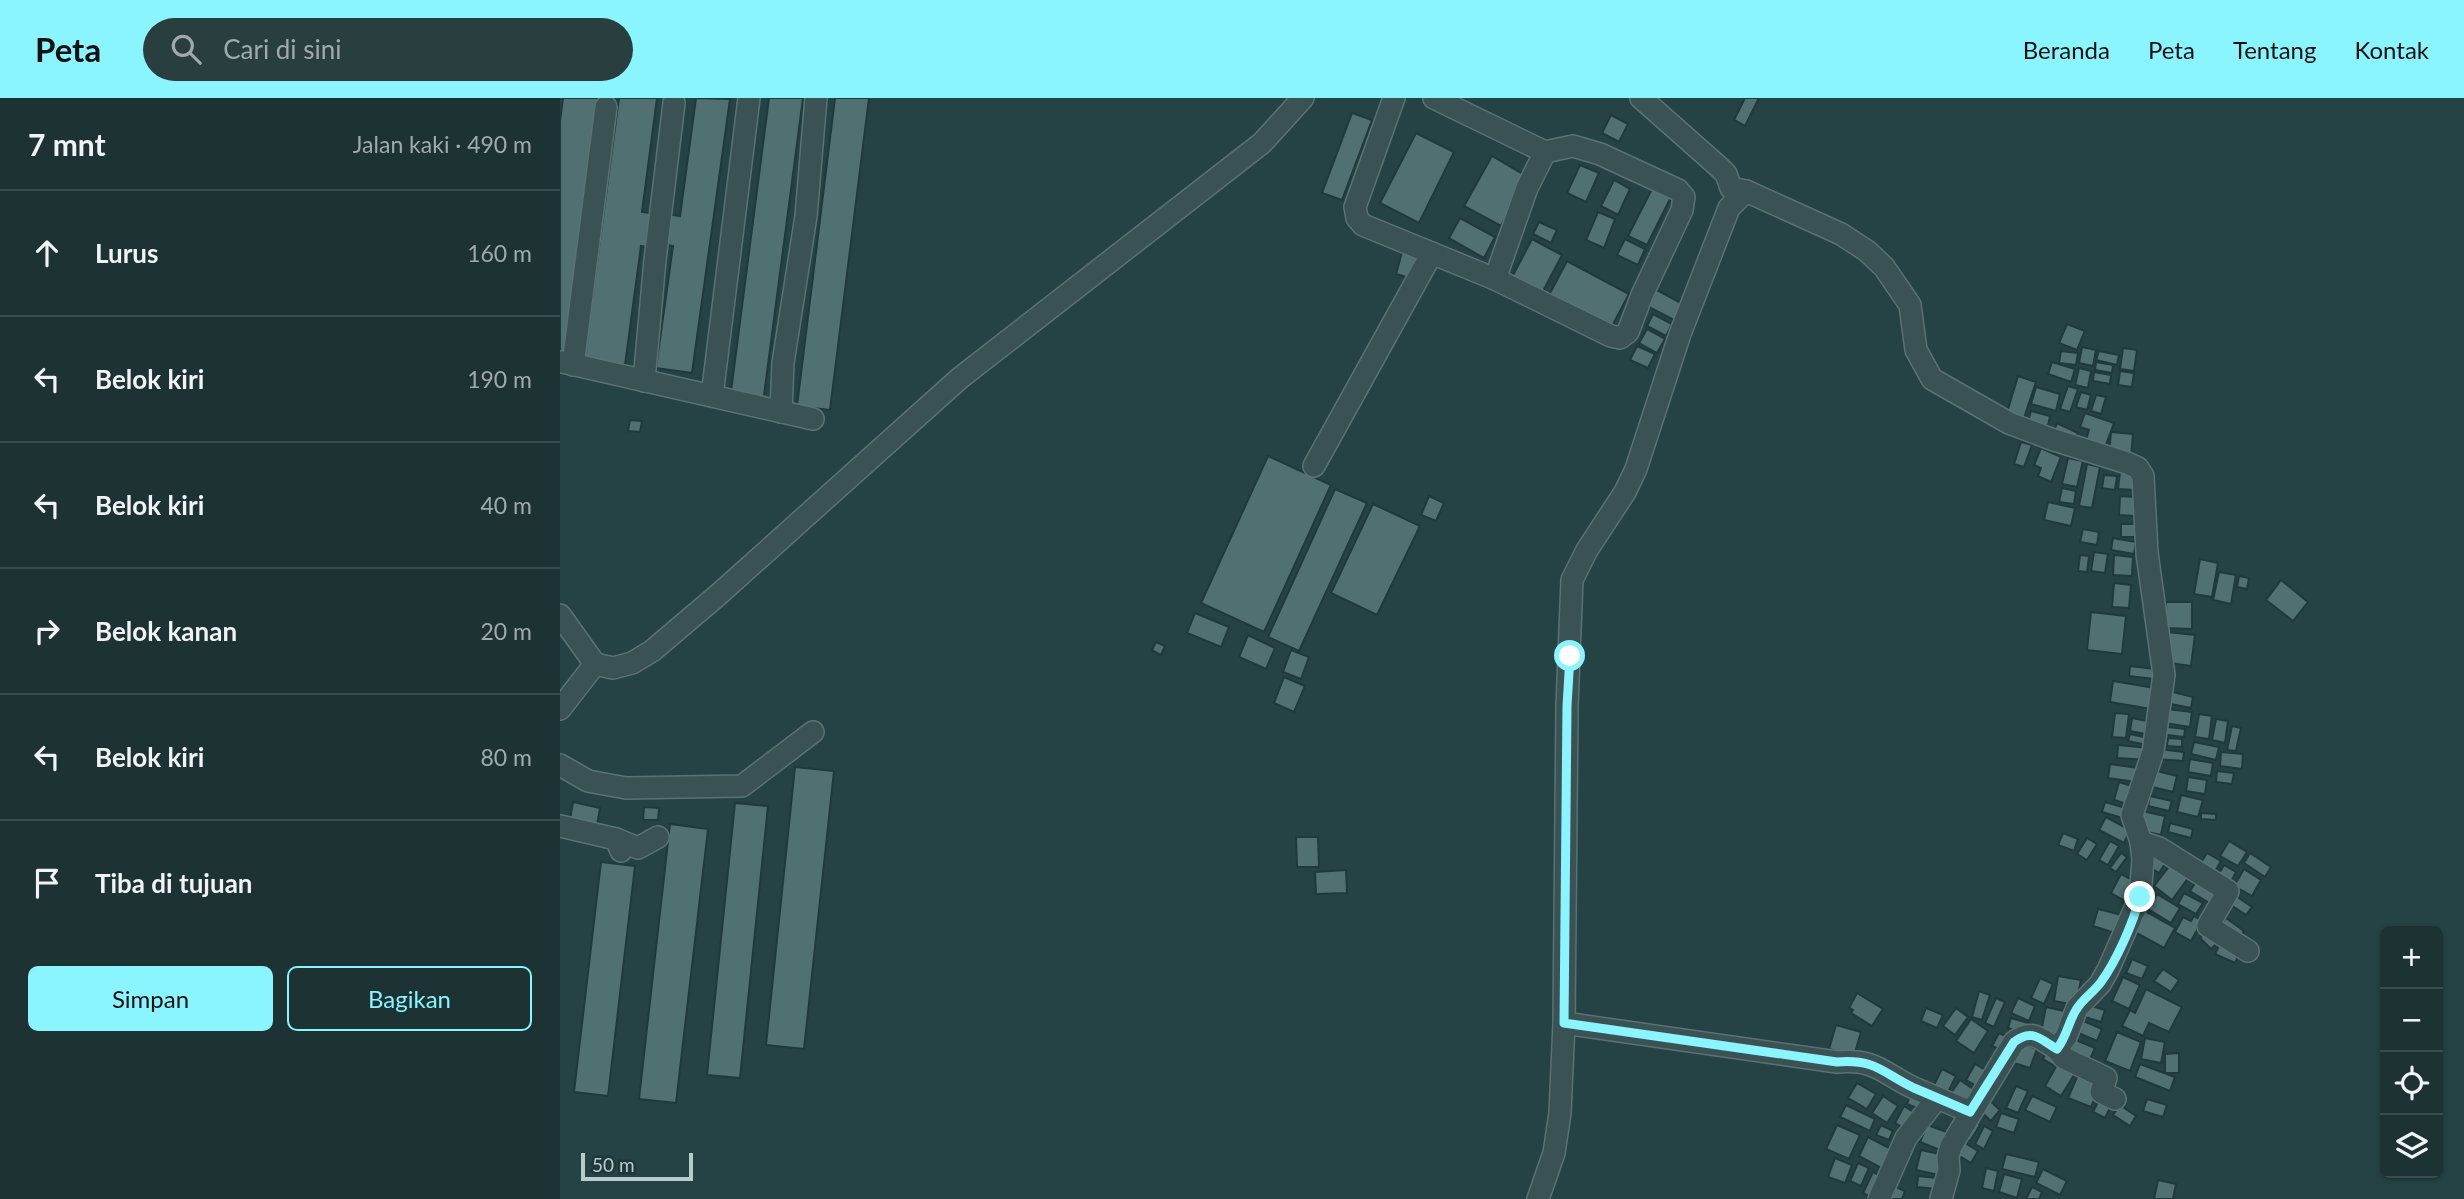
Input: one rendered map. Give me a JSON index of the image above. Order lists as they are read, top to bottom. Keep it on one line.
{"scale_bar":"50 m","page":{"header":"Peta","search":"Cari di sini","nav":["Beranda","Peta","Tentang","Kontak"],"heading":["7 mnt","Jalan kaki · 490 m"],"list":[["Lurus","160 m"],["Belok kiri","190 m"],["Belok kiri","40 m"],["Belok kanan","20 m"],["Belok kiri","80 m"],"Tiba di tujuan"],"map_buttons":["+","−"],"buttons":["Simpan","Bagikan"],"scale":"50 m"}}
